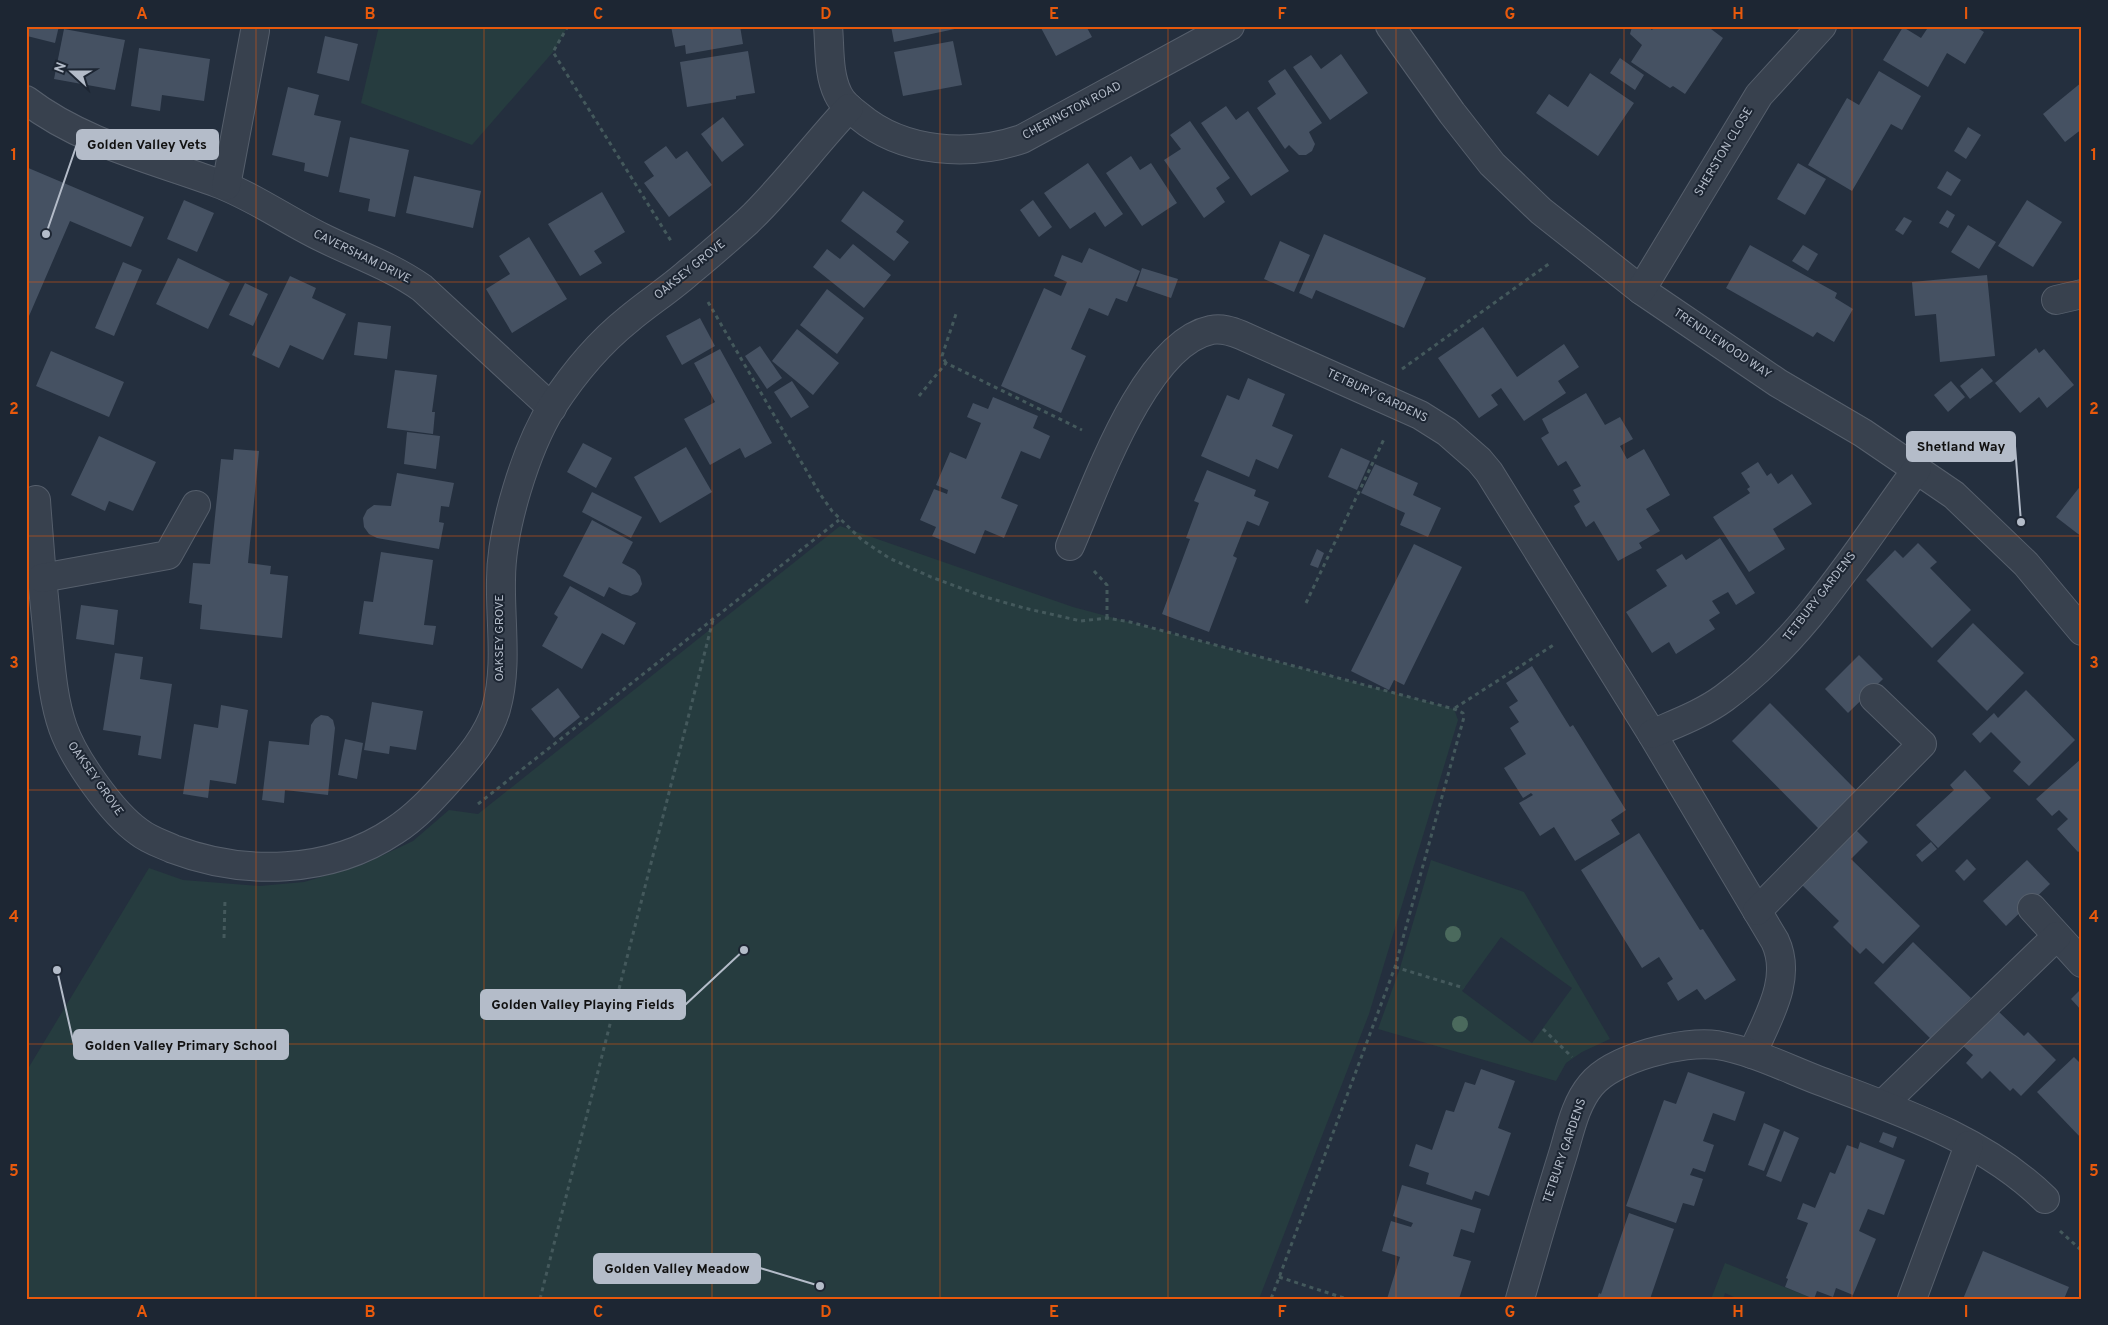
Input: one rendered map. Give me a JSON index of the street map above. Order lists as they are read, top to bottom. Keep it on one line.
{"streets":{"street":["CHERINGTON ROAD","SHERSTON CLOSE","CAVERSHAM DRIVE","OAKSEY GROVE","TRENDLEWOOD WAY","TETBURY GARDENS"]},"crossings":[["CHERINGTON ROAD","OAKSEY GROVE"],["SHERSTON CLOSE","TRENDLEWOOD WAY"],["CAVERSHAM DRIVE","OAKSEY GROVE"],["TRENDLEWOOD WAY","TETBURY GARDENS"]],"places":["Golden Valley Vets","Shetland Way","Golden Valley Playing Fields","Golden Valley Primary School","Golden Valley Meadow"],"north":"left","grid":{"columns":["A","B","C","D","E","F","G","H","I"],"rows":["1","2","3","4","5"]}}
